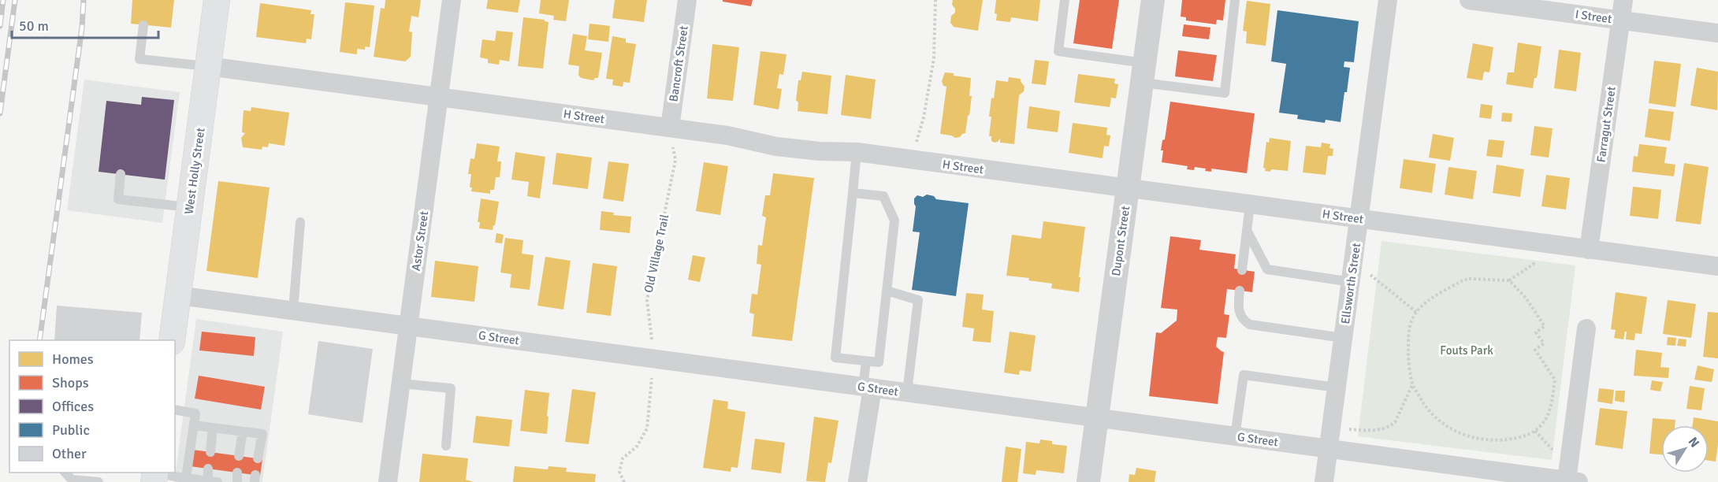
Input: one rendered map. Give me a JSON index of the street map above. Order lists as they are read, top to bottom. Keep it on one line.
{"streets":{"main road":["West Holly Street"],"street":["I Street","Bancroft Street","H Street","Farragut Street","Astor Street","Dupont Street","Ellsworth Street","G Street"],"path":["Old Village Trail"]},"crossings":[["I Street","Farragut Street"],["Bancroft Street","H Street"],["Bancroft Street","Old Village Trail"],["H Street","Farragut Street"],["H Street","West Holly Street"],["H Street","Astor Street"],["H Street","Dupont Street"],["H Street","Old Village Trail"],["H Street","Ellsworth Street"],["West Holly Street","G Street"],["Astor Street","G Street"],["Dupont Street","G Street"],["Old Village Trail","G Street"],["Ellsworth Street","G Street"]],"parks":["Fouts Park"],"legend":["Homes","Shops","Offices","Public","Other"],"scale_bar":"50 m","north":"top right"}
